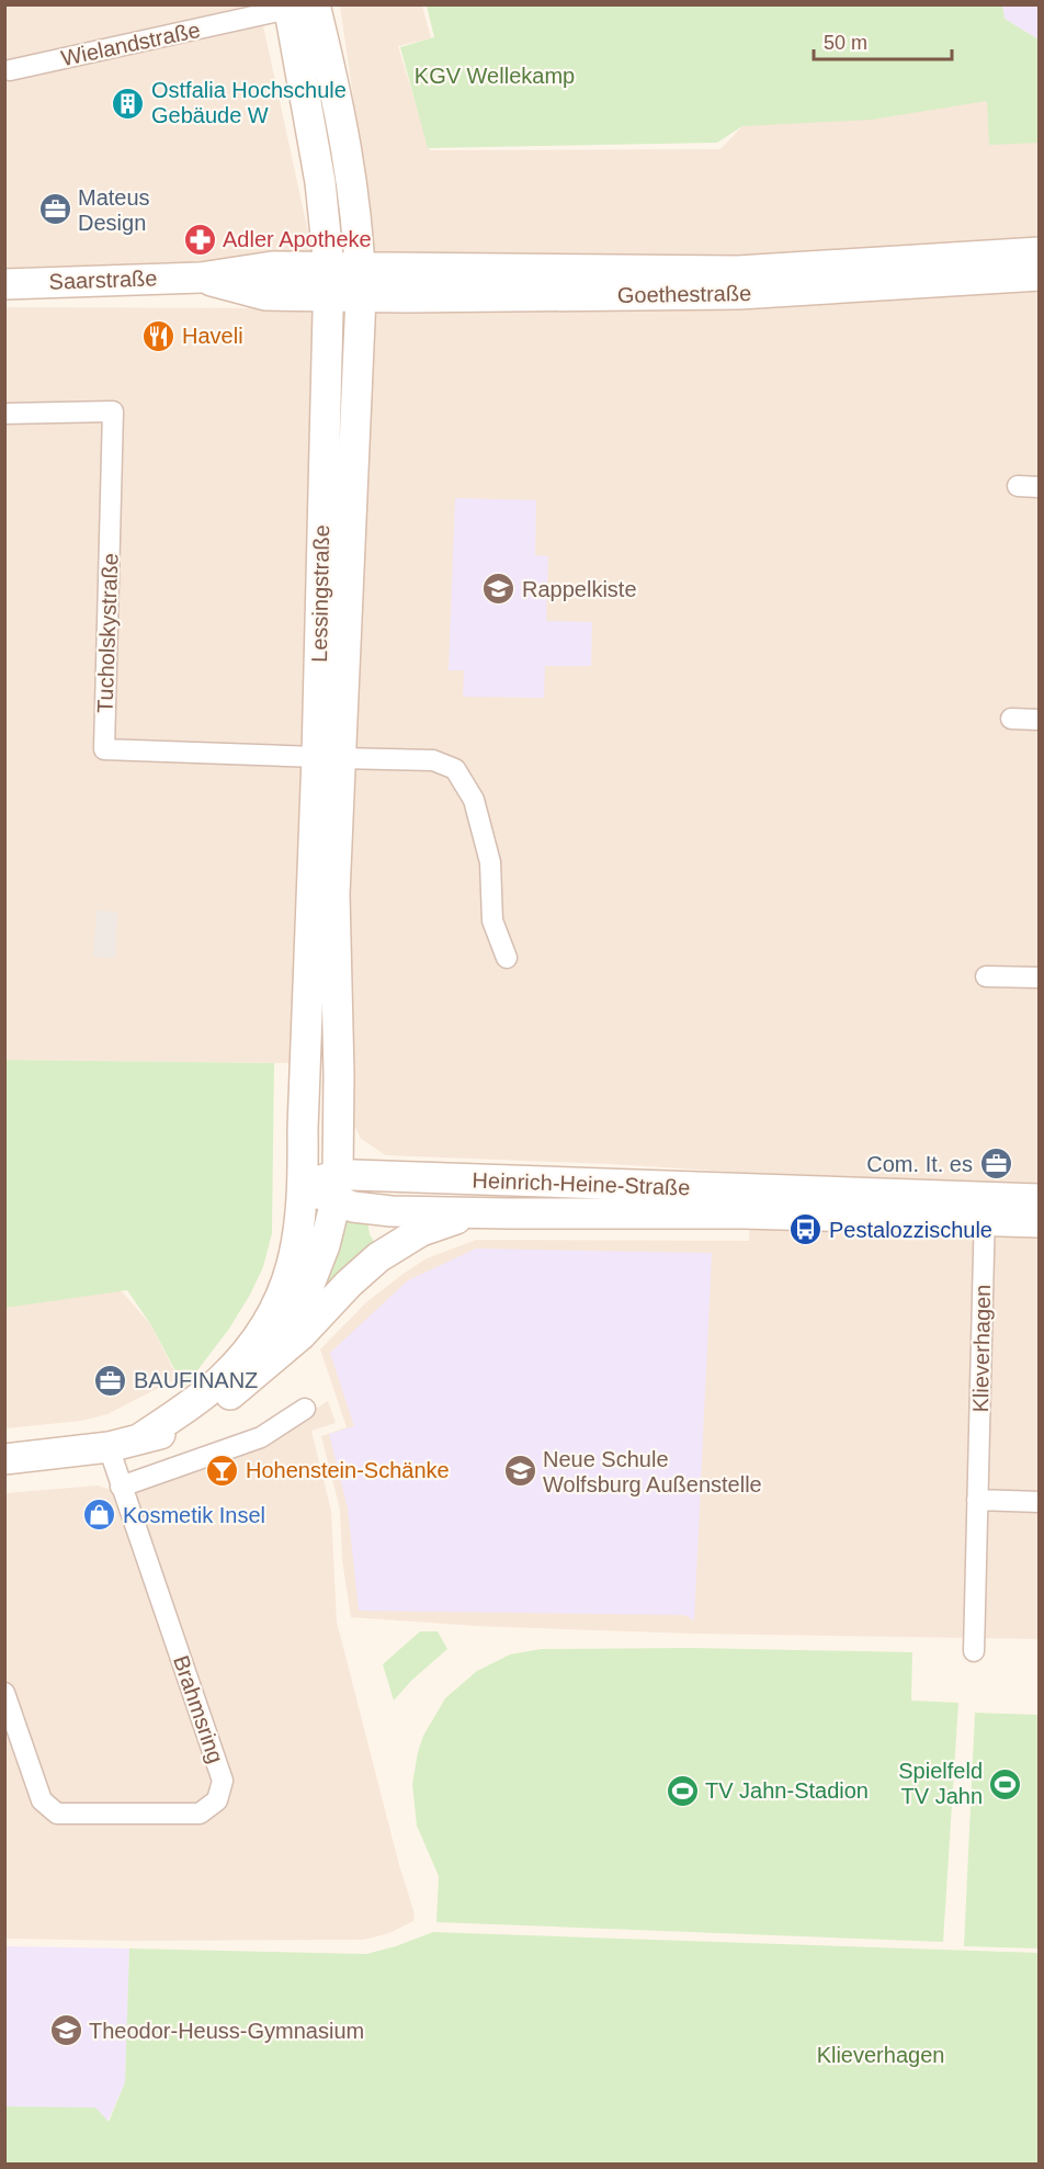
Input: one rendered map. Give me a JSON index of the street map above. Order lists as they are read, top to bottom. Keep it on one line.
{"streets":{"street":["Wielandstraße","Saarstraße","Goethestraße","Lessingstraße","Tucholskystraße","Heinrich-Heine-Straße","Klieverhagen","Brahmsring"]},"crossings":[["Wielandstraße","Lessingstraße"],["Saarstraße","Goethestraße"],["Saarstraße","Lessingstraße"],["Goethestraße","Lessingstraße"],["Lessingstraße","Tucholskystraße"],["Lessingstraße","Heinrich-Heine-Straße"],["Heinrich-Heine-Straße","Klieverhagen"]],"parks":["KGV Wellekamp","Klieverhagen"],"places":{"building":["Ostfalia Hochschule Gebäude W"],"office":["Mateus Design","Com. It. es","BAUFINANZ"],"pharmacy":["Adler Apotheke"],"restaurant":["Haveli"],"school or university":["Rappelkiste","Neue Schule Wolfsburg Außenstelle","Theodor-Heuss-Gymnasium"],"bus stop":["Pestalozzischule"],"bar":["Hohenstein-Schänke"],"shop":["Kosmetik Insel"],"sports":["Spielfeld TV Jahn","TV Jahn-Stadion"]},"scale_bar":"50 m"}
